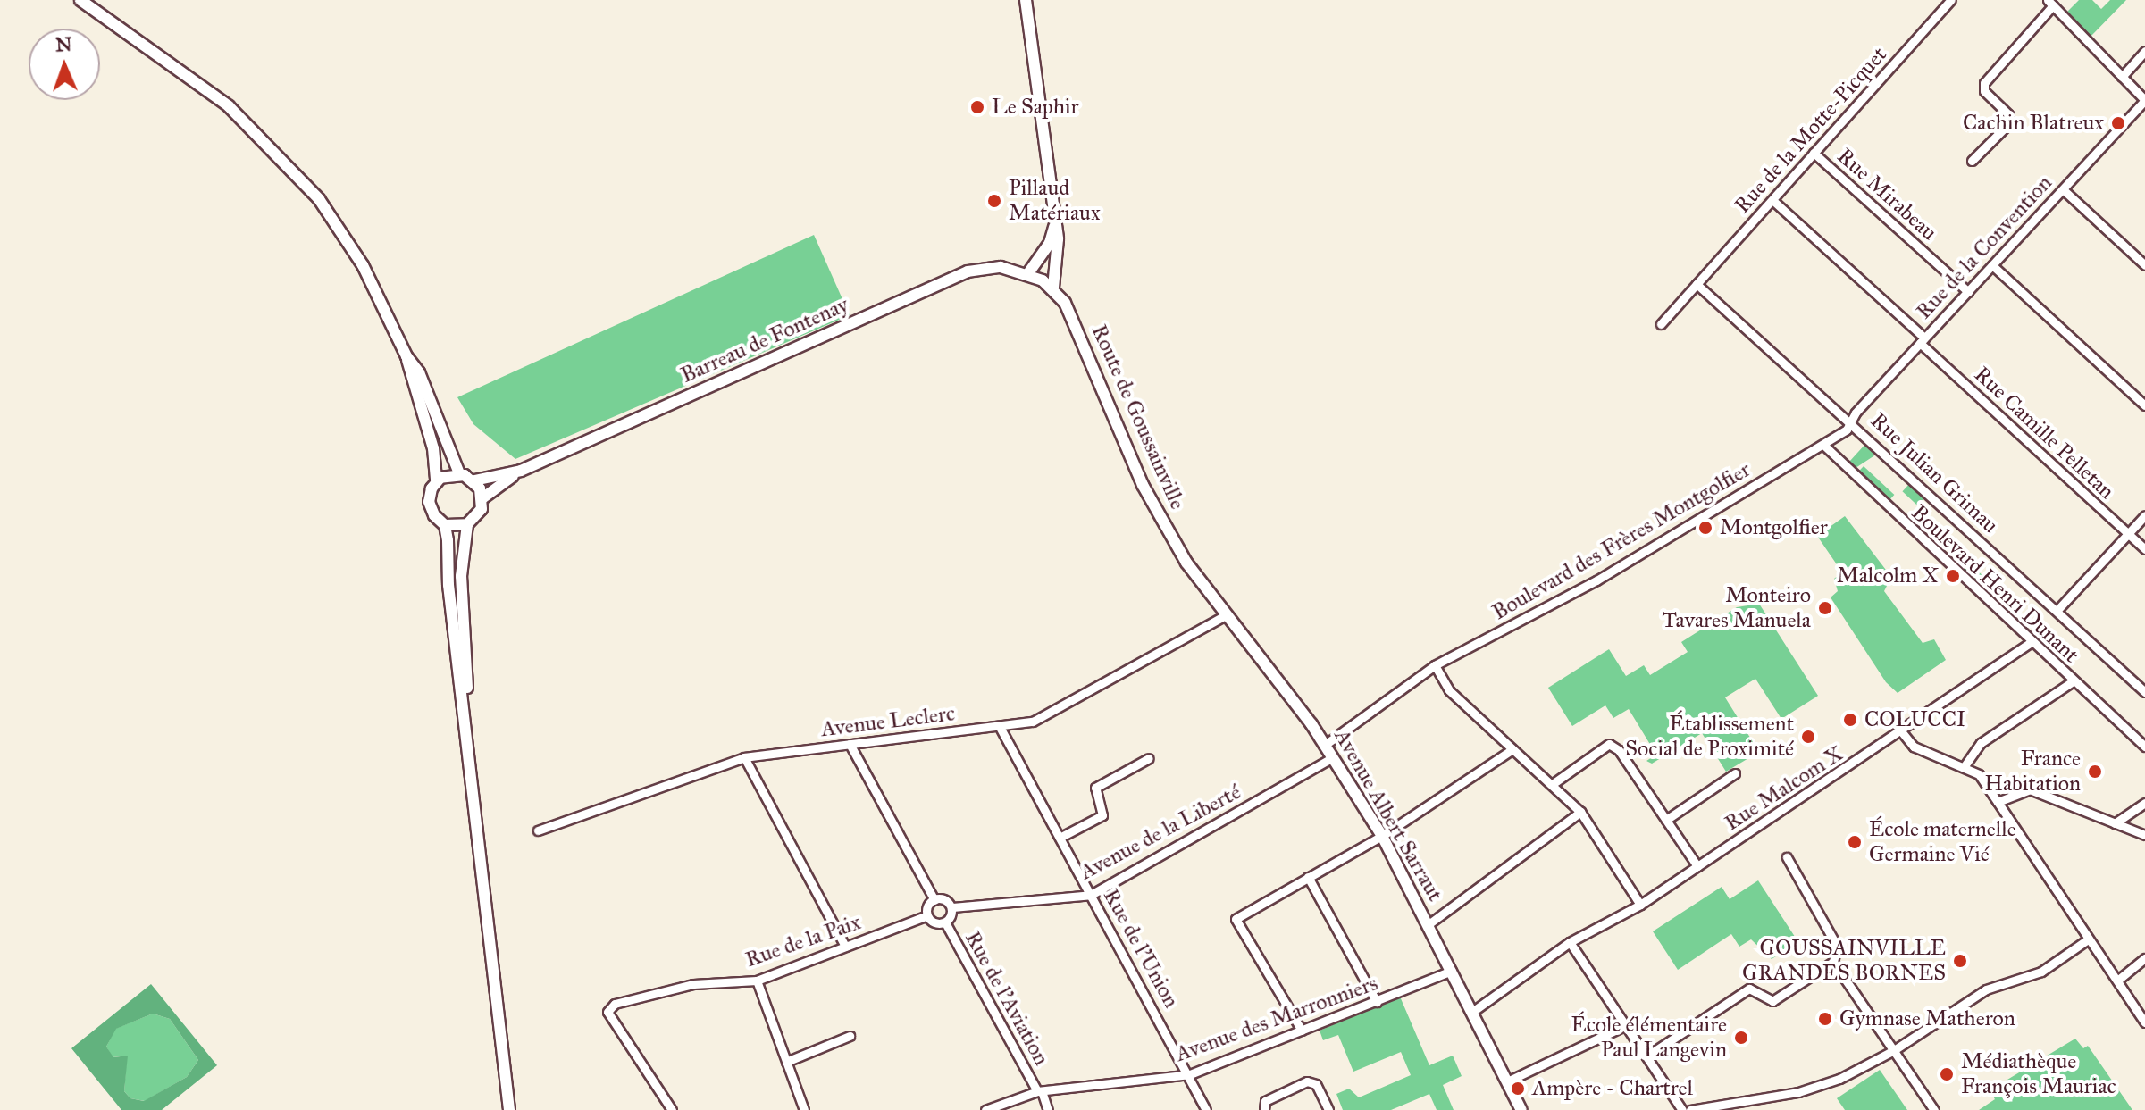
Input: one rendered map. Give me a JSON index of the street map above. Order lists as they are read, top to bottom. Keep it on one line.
{"streets":{"street":["Rue de la Motte-Picquet","Rue Mirabeau","Rue de la Convention","Barreau de Fontenay","Route de Goussainville","Rue Camille Pelletan","Rue Julian Grimau","Boulevard des Frères Montgolfier","Boulevard Henri Dunant","Avenue Leclerc","Rue Malcom X","Avenue Albert Sarraut","Avenue de la Liberté","Rue de la Paix","Rue de l'Union","Rue de l'Aviation","Avenue des Marronniers"]},"crossings":[["Rue de la Motte-Picquet","Rue Mirabeau"],["Rue de la Motte-Picquet","Rue Camille Pelletan"],["Rue de la Motte-Picquet","Rue Julian Grimau"],["Rue Mirabeau","Rue de la Convention"],["Rue de la Convention","Rue Camille Pelletan"],["Rue de la Convention","Rue Julian Grimau"],["Rue de la Convention","Boulevard des Frères Montgolfier"],["Rue de la Convention","Boulevard Henri Dunant"],["Barreau de Fontenay","Route de Goussainville"],["Route de Goussainville","Avenue Albert Sarraut"],["Boulevard des Frères Montgolfier","Boulevard Henri Dunant"],["Boulevard des Frères Montgolfier","Avenue Albert Sarraut"],["Boulevard Henri Dunant","Rue Malcom X"],["Avenue Leclerc","Avenue Albert Sarraut"],["Avenue Leclerc","Rue de l'Union"],["Rue Malcom X","Avenue Albert Sarraut"],["Avenue Albert Sarraut","Avenue de la Liberté"],["Avenue Albert Sarraut","Avenue des Marronniers"],["Avenue de la Liberté","Rue de la Paix"],["Avenue de la Liberté","Rue de l'Union"],["Avenue de la Liberté","Rue de l'Aviation"],["Rue de la Paix","Rue de l'Aviation"],["Rue de l'Union","Avenue des Marronniers"],["Rue de l'Aviation","Avenue des Marronniers"]],"places":["Le Saphir","Cachin Blatreux","Pillaud Matériaux","Montgolfier","Malcolm X","Monteiro Tavares Manuela","COLUCCI","Établissement Social de Proximité","France Habitation","École maternelle Germaine Vié","GOUSSAINVILLE GRANDES BORNES","Gymnase Matheron","École élémentaire Paul Langevin","Médiathèque François Mauriac","Ampère - Chartrel"],"north":"top"}
